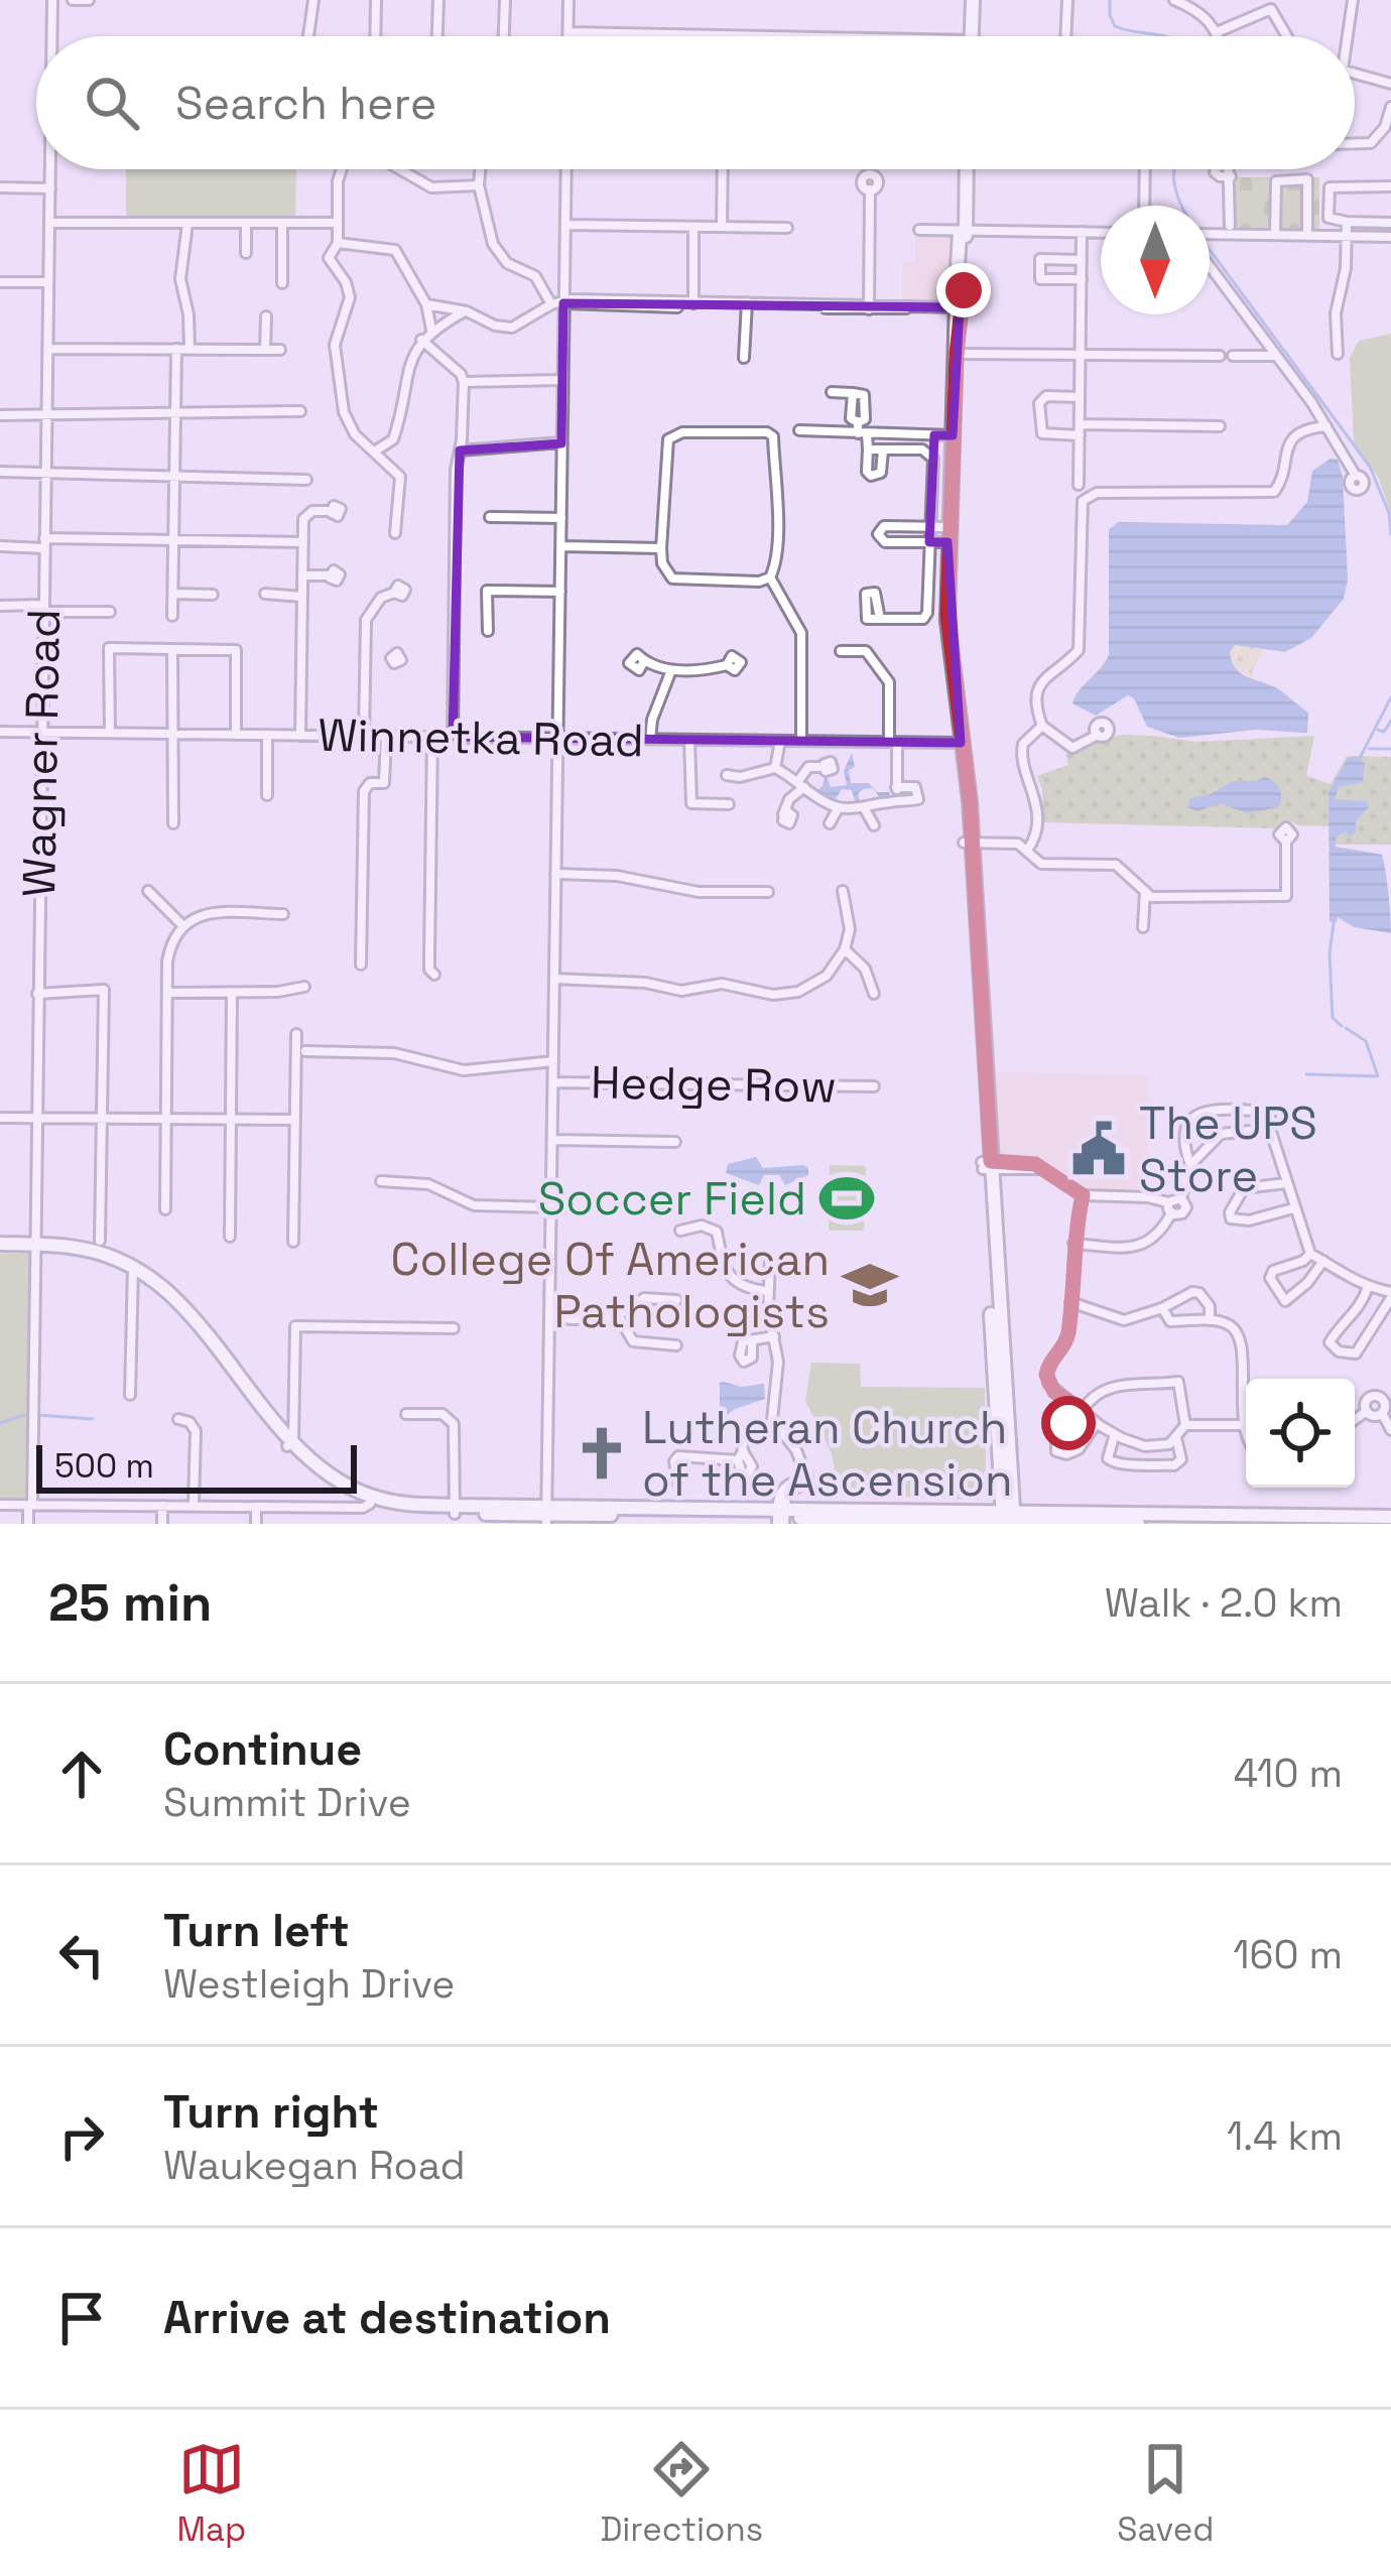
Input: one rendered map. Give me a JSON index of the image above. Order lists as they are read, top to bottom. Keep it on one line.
{"streets":{"street":["Winnetka Road","Wagner Road","Hedge Row"]},"crossings":[["Winnetka Road","Wagner Road"]],"places":{"public building":["The UPS Store"],"sports":["Soccer Field"],"school or university":["College Of American Pathologists"],"church":["Lutheran Church of the Ascension"]},"scale_bar":"500 m","north":"bottom","page":{"search":"Search here","scale":"500 m","heading":["25 min","Walk · 2.0 km"],"list":[["Continue","Summit Drive","410 m"],["Turn left","Westleigh Drive","160 m"],["Turn right","Waukegan Road","1.4 km"],"Arrive at destination"],"nav":["Map","Directions","Saved"]}}
